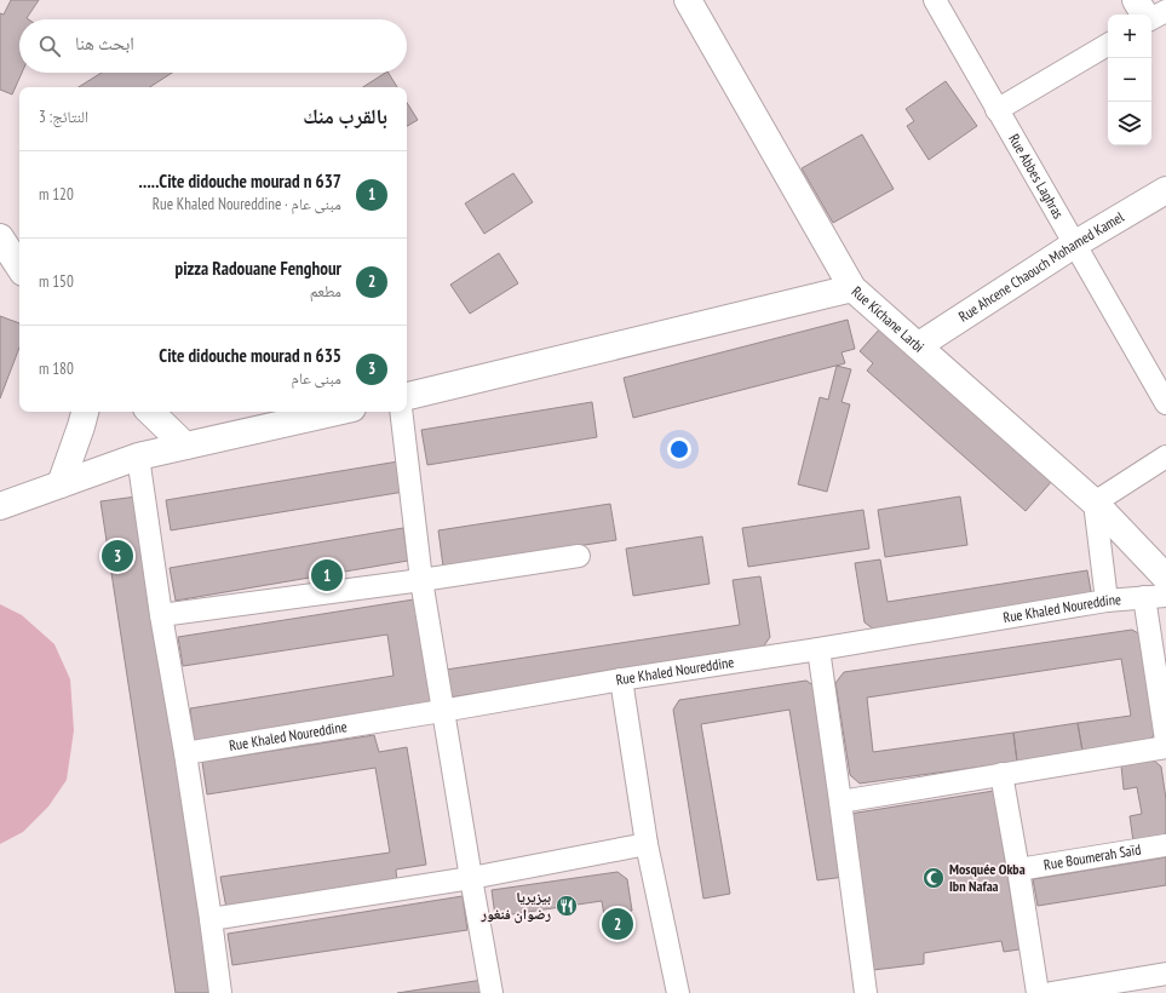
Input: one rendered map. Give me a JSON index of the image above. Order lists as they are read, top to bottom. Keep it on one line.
{"streets":{"street":["Rue Abbes Laghras","Rue Ahcene Chaouch Mohamed Kamel","Rue Kichane Larbi","Rue Khaled Noureddine","Rue Boumerah Saïd"]},"crossings":[["Rue Abbes Laghras","Rue Ahcene Chaouch Mohamed Kamel"],["Rue Ahcene Chaouch Mohamed Kamel","Rue Kichane Larbi"]],"places":{"mosque":["Mosquée Okba Ibn Nafaa"],"restaurant":["بيزيريا رضوان فنغور"]},"page":{"map_buttons":["+","−"],"search":"ابحث هنا","heading":["بالقرب منك","النتائج: 3"],"list":[{"mark":"1","name":"Cite didouche mourad n 637.....","note":"مبنى عام · Rue Khaled Noureddine","value":"120 m"},{"mark":"2","name":"pizza Radouane Fenghour","note":"مطعم","value":"150 m"},{"mark":"3","name":"Cite didouche mourad n 635","note":"مبنى عام","value":"180 m"}],"pins":["3","1","2"]}}
